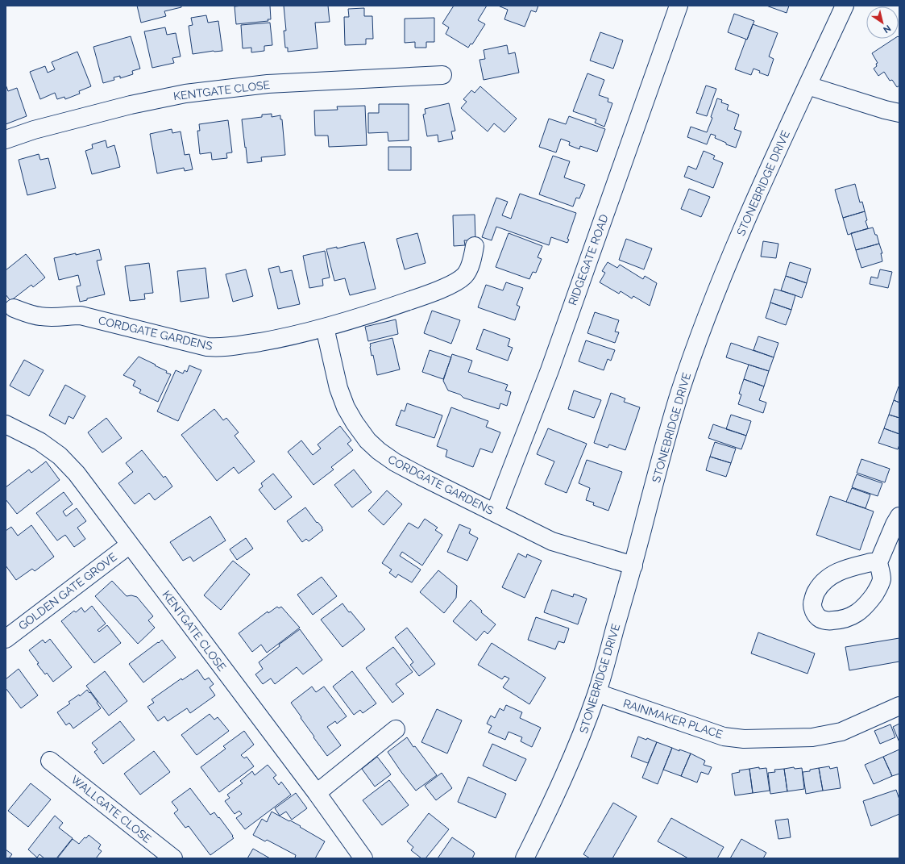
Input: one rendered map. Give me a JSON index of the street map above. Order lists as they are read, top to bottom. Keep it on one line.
{"streets":{"street":["KENTGATE CLOSE","STONEBRIDGE DRIVE","RIDGEGATE ROAD","CORDGATE GARDENS","GOLDEN GATE GROVE","RAINMAKER PLACE","WALLGATE CLOSE"]},"crossings":[["KENTGATE CLOSE","GOLDEN GATE GROVE"],["STONEBRIDGE DRIVE","CORDGATE GARDENS"],["STONEBRIDGE DRIVE","RAINMAKER PLACE"],["RIDGEGATE ROAD","CORDGATE GARDENS"]],"north":"bottom right"}
